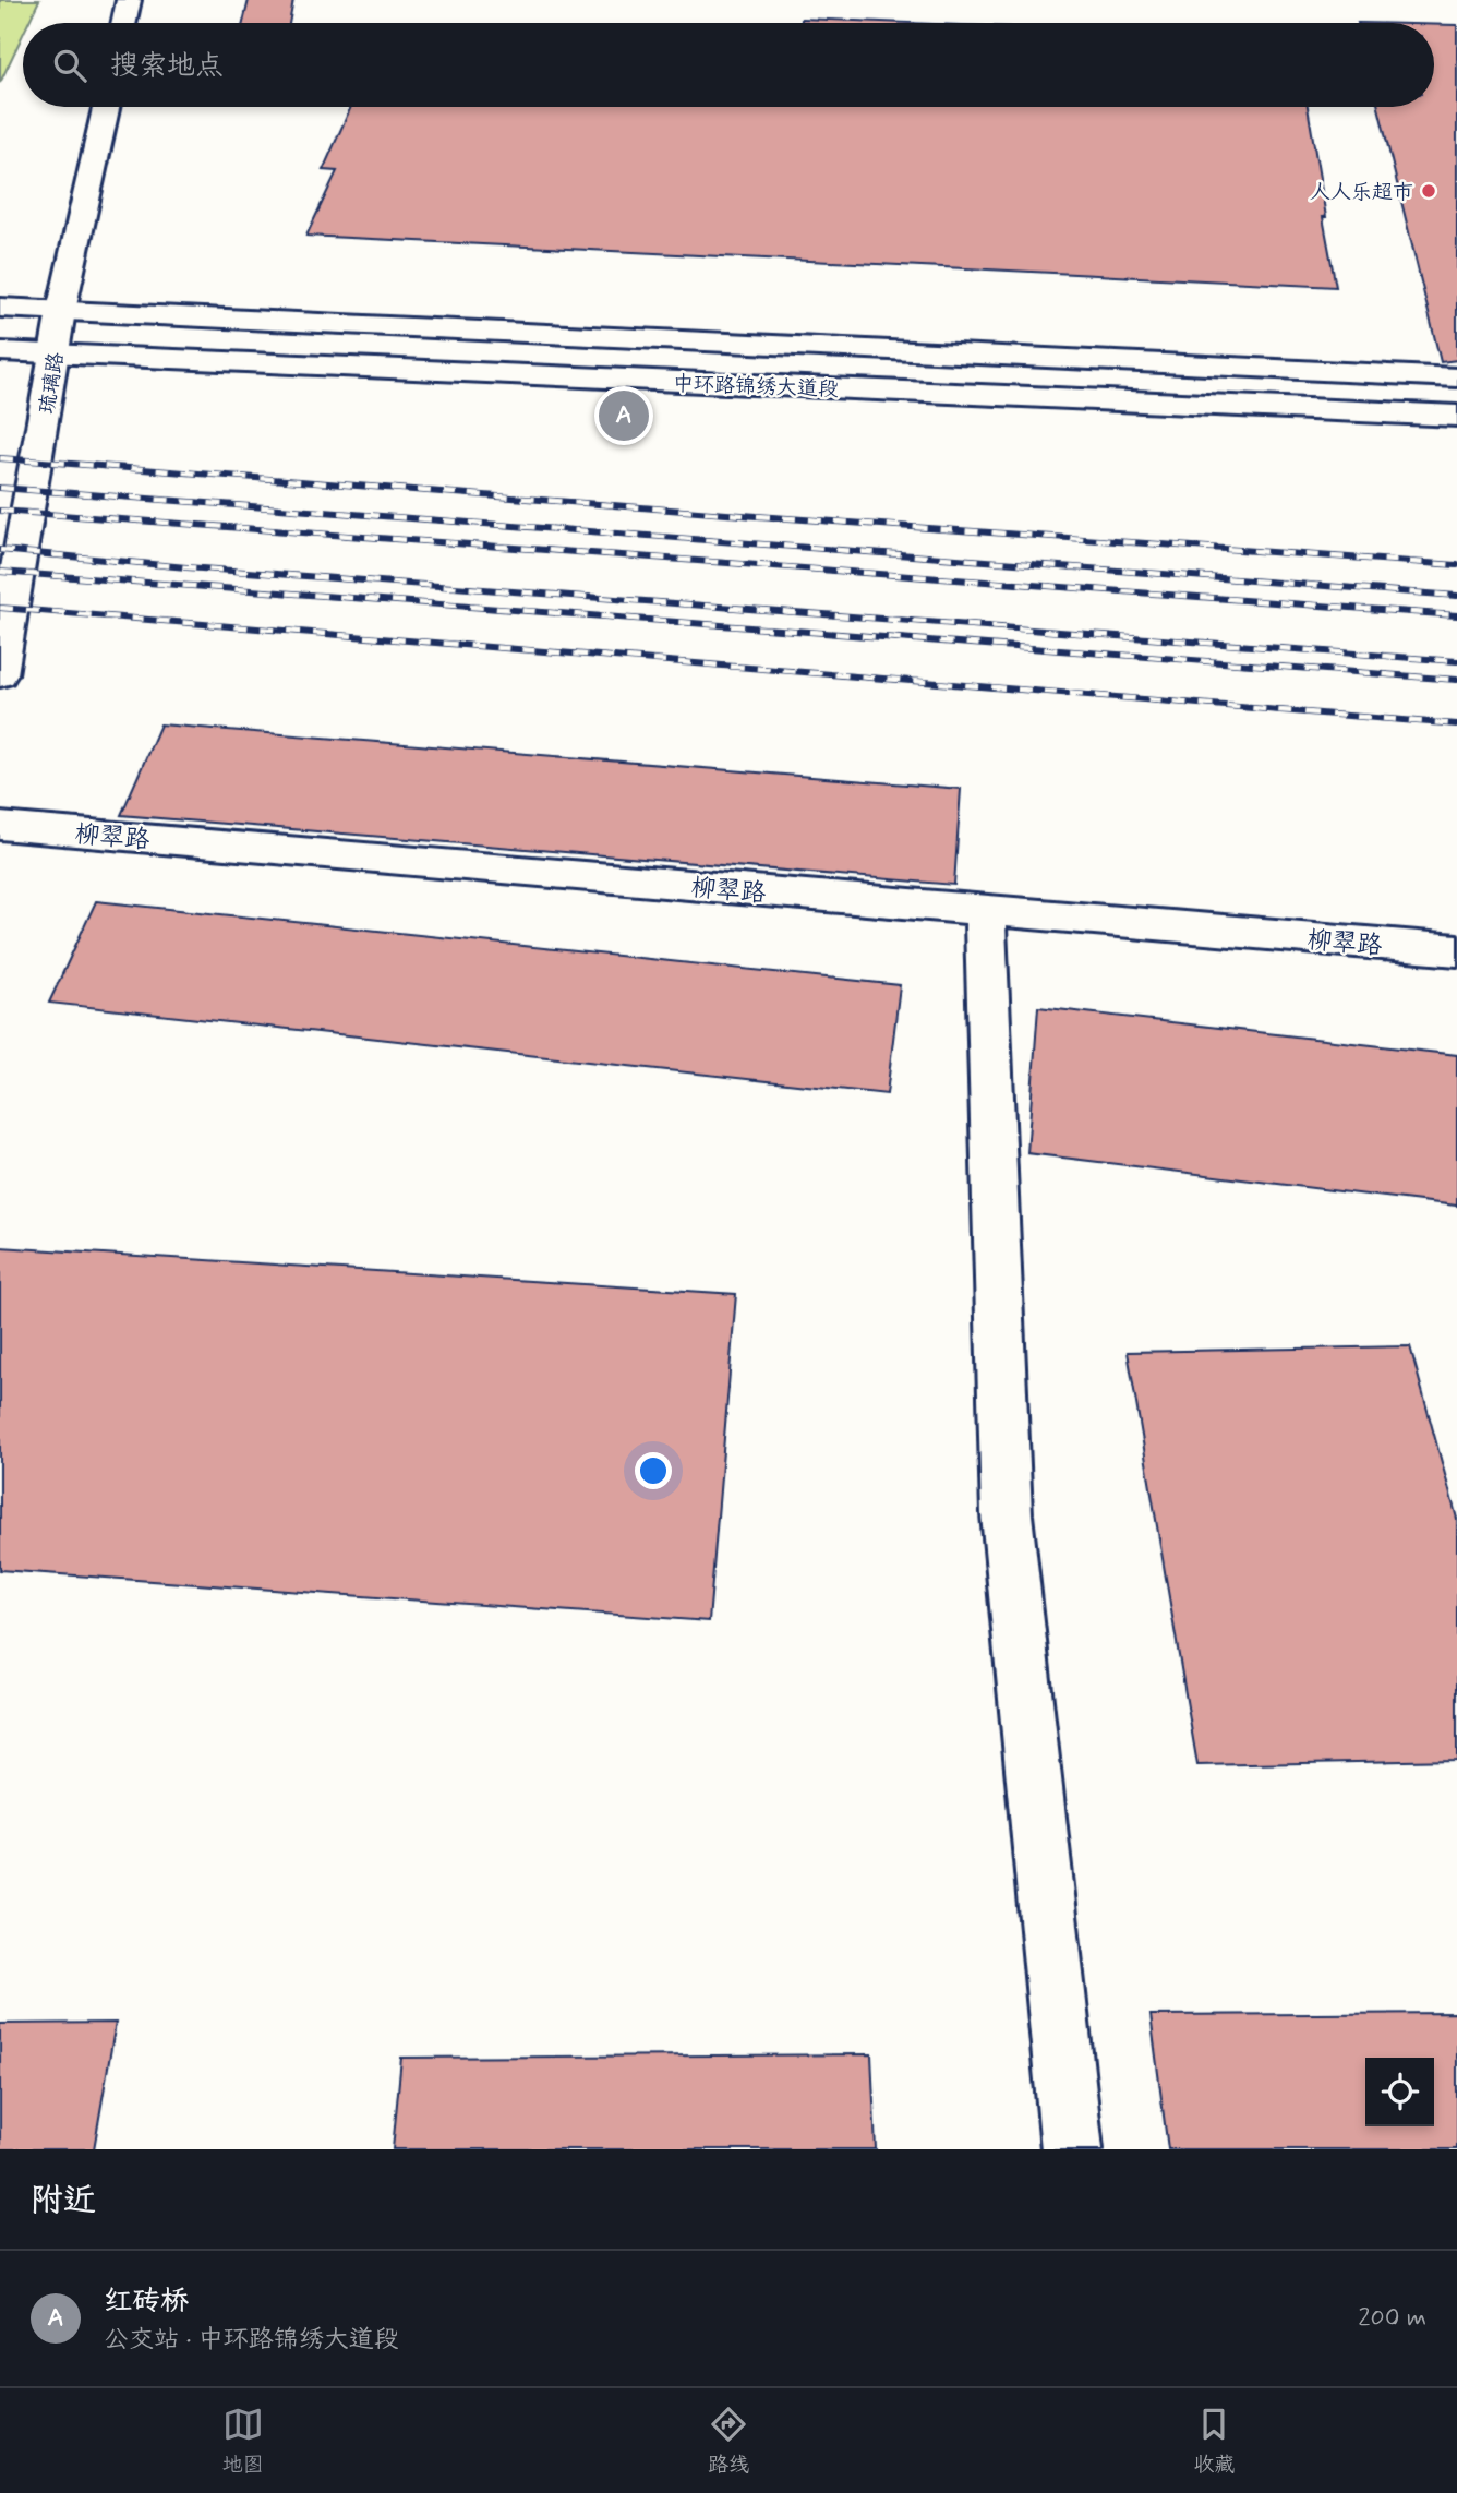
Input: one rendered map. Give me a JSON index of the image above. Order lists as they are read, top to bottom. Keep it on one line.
{"streets":{"street":["琉璃路","中环路锦绣大道段","柳翠路"]},"crossings":[["琉璃路","中环路锦绣大道段"]],"places":["人人乐超市"],"page":{"search":"搜索地点","pins":"A","heading":"附近","list":[{"mark":"A","name":"红砖桥","note":"公交站 · 中环路锦绣大道段","value":"200 m"}],"nav":["地图","路线","收藏"]}}
